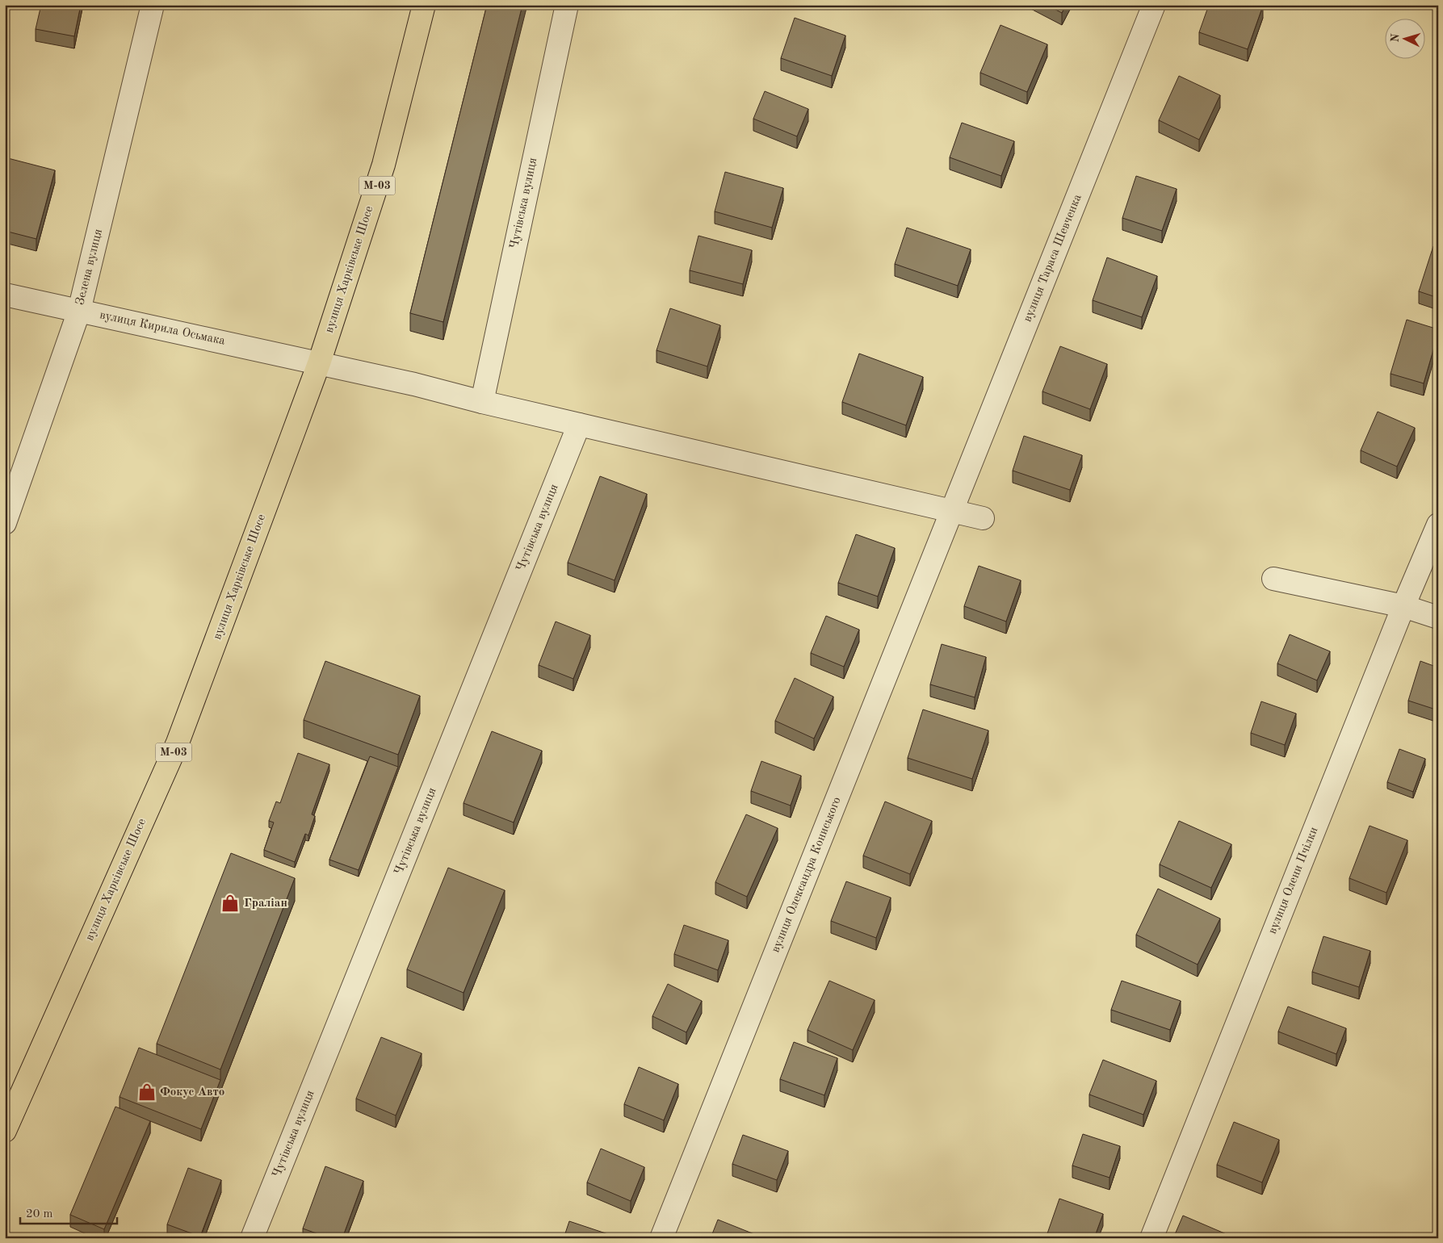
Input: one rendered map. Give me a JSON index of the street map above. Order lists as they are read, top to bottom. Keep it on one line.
{"streets":{"highway":["М-03","вулиця Харківське Шосе"],"street":["Чутівська вулиця","вулиця Тараса Шевченка","Зелена вулиця","вулиця Кирила Осьмака","вулиця Олександра Кониського","вулиця Олени Пчілки"]},"crossings":[["Чутівська вулиця","вулиця Кирила Осьмака"],["вулиця Тараса Шевченка","вулиця Кирила Осьмака"],["вулиця Тараса Шевченка","вулиця Олександра Кониського"],["Зелена вулиця","вулиця Кирила Осьмака"],["вулиця Харківське Шосе","вулиця Кирила Осьмака"],["вулиця Кирила Осьмака","вулиця Олександра Кониського"]],"places":{"shop":["Граліан","Фокус Авто"]},"scale_bar":"20 m","north":"left"}
